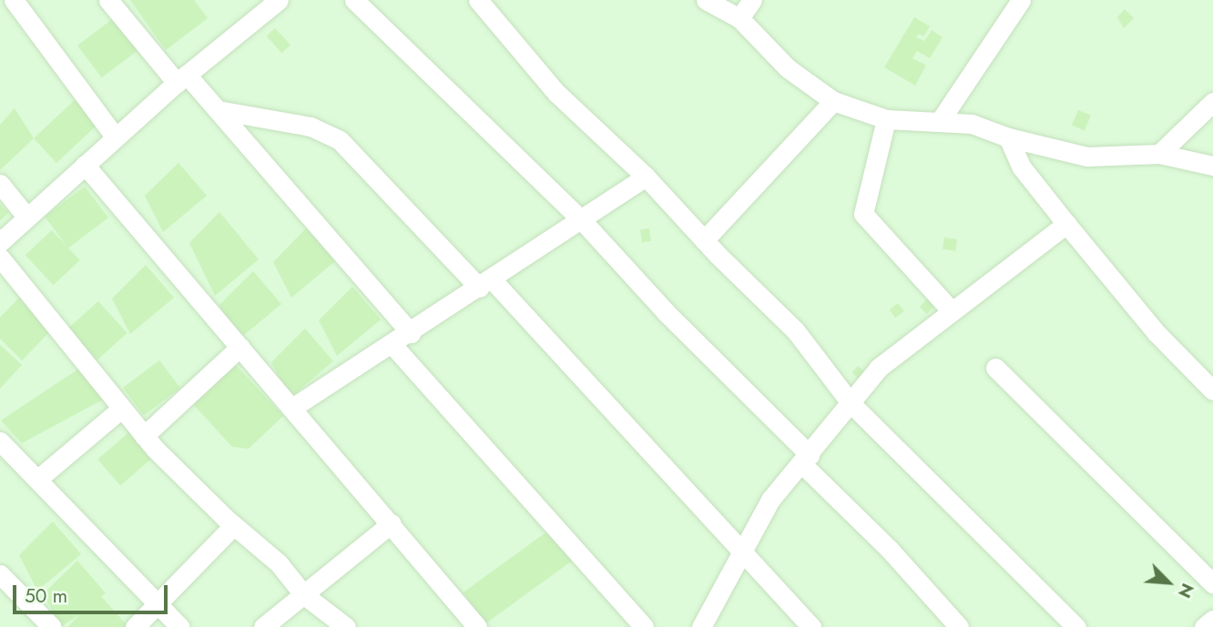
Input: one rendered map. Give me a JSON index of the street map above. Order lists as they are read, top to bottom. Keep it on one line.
{"scale_bar":"50 m","north":"bottom right"}
